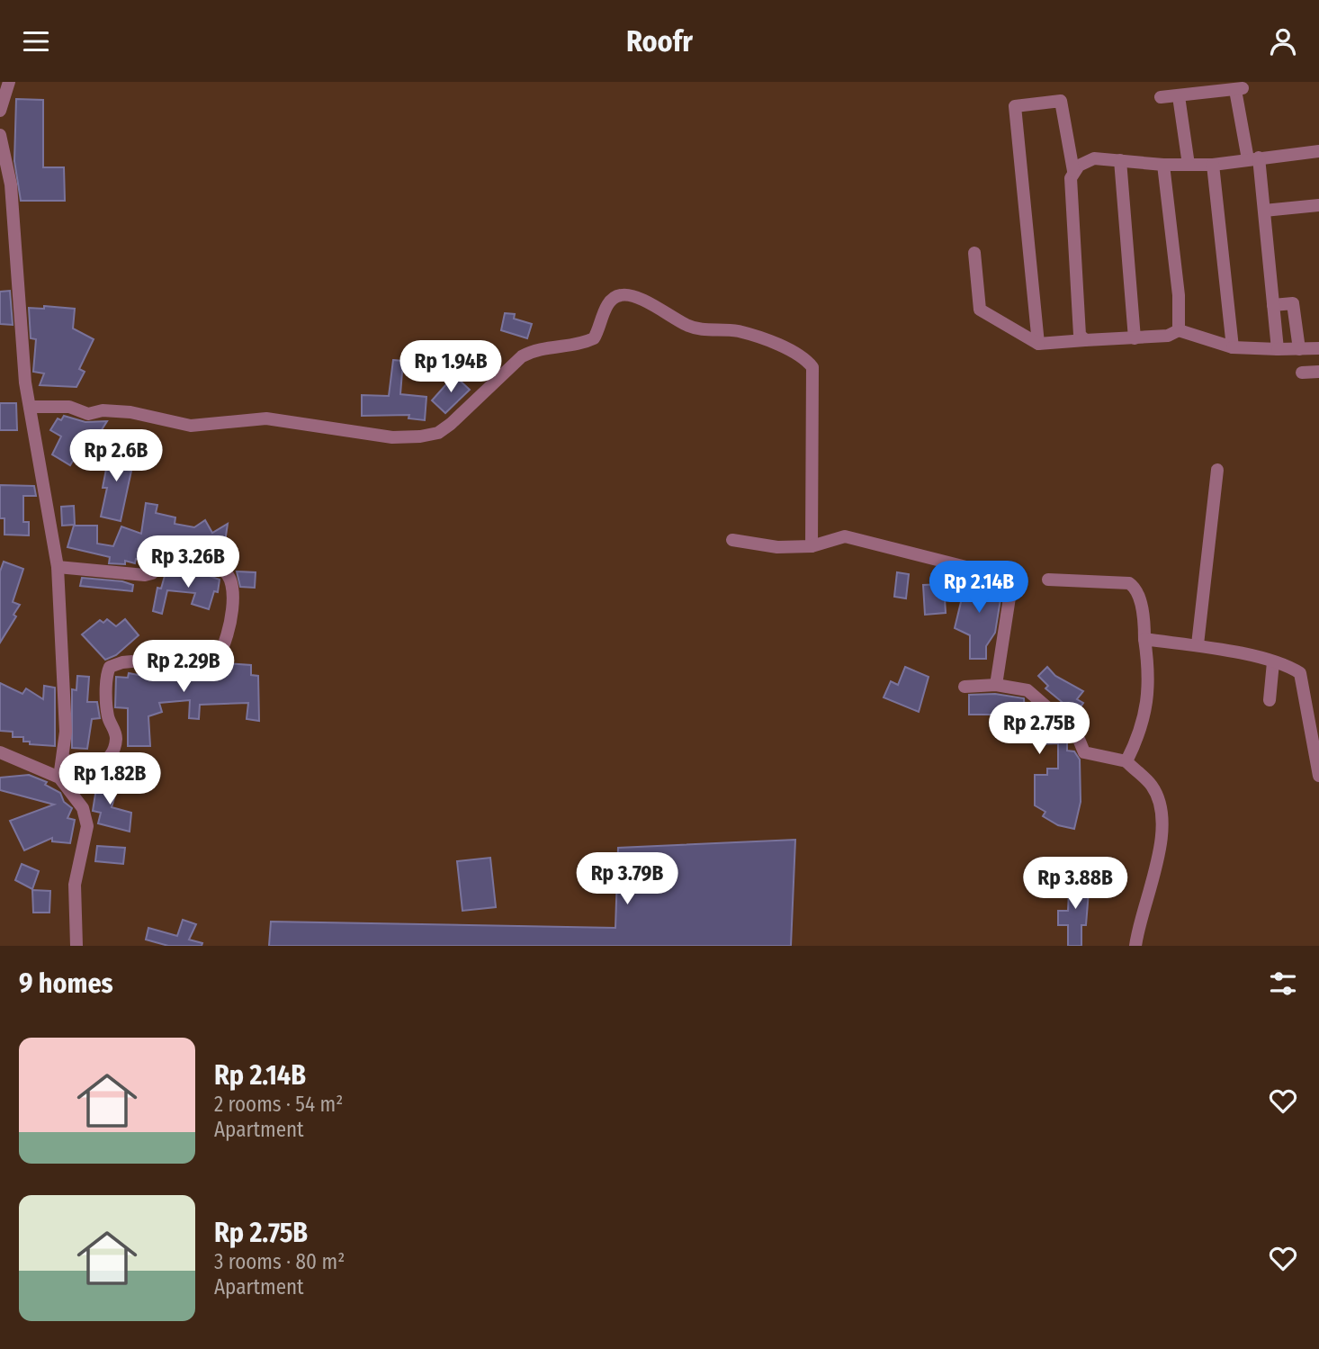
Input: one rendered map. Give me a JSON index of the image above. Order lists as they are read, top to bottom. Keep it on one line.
{"page":{"header":"Roofr","price":["Rp 1.94B","Rp 2.6B","Rp 3.26B","Rp 2.14B","Rp 2.29B","Rp 2.75B","Rp 1.82B","Rp 3.79B","Rp 3.88B"],"heading":"9 homes","list":[{"name":"Rp 2.14B","note":"2 rooms · 54 m² · Apartment"},{"name":"Rp 2.75B","note":"3 rooms · 80 m² · Apartment"}]}}
